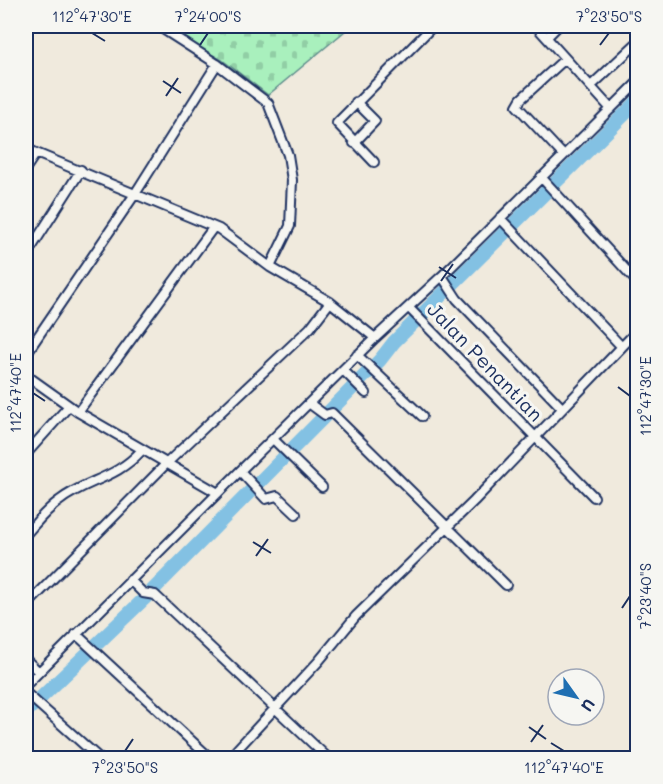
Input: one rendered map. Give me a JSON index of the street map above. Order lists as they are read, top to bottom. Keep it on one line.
{"streets":{"street":["Jalan Penantian"]},"north":"bottom right","coordinates":["112°47'30\"E","7°24'00\"S","7°23'50\"S","112°47'40\"E","7°23'40\"S"]}
